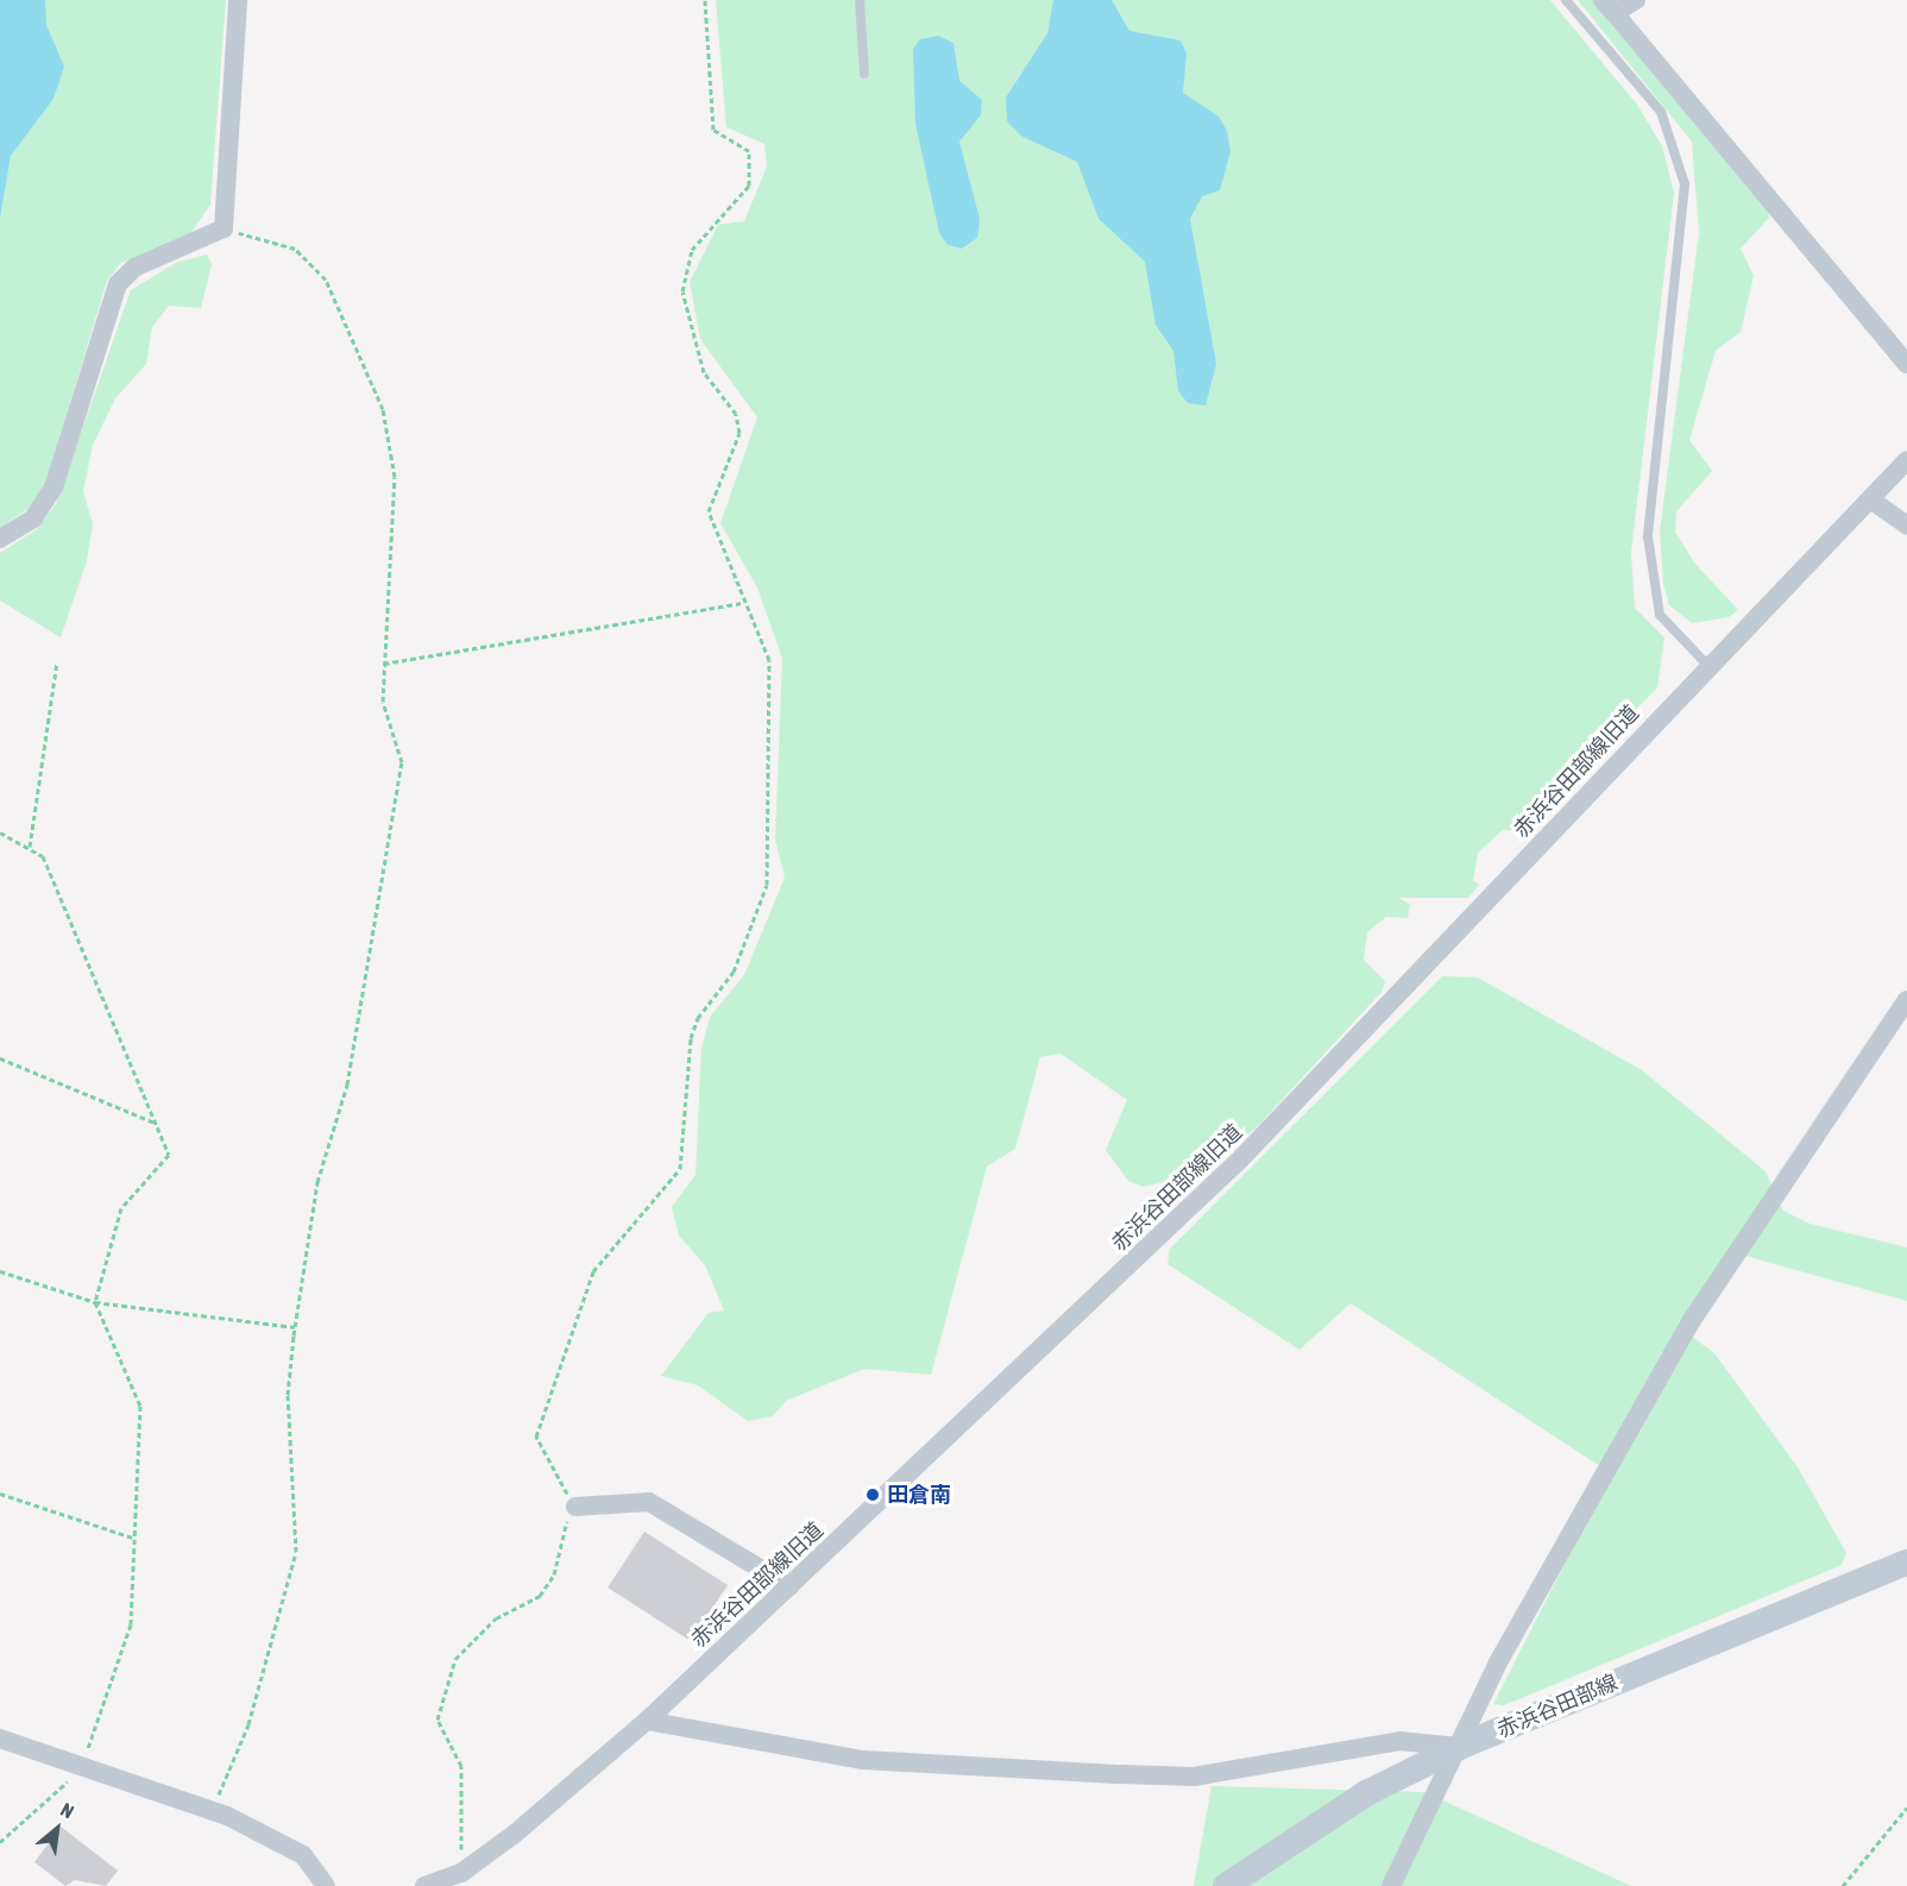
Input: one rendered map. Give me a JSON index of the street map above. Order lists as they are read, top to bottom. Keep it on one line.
{"streets":{"main road":["赤浜谷田部線"],"street":["赤浜谷田部線旧道"]},"places":["田倉南"],"north":"top right"}
